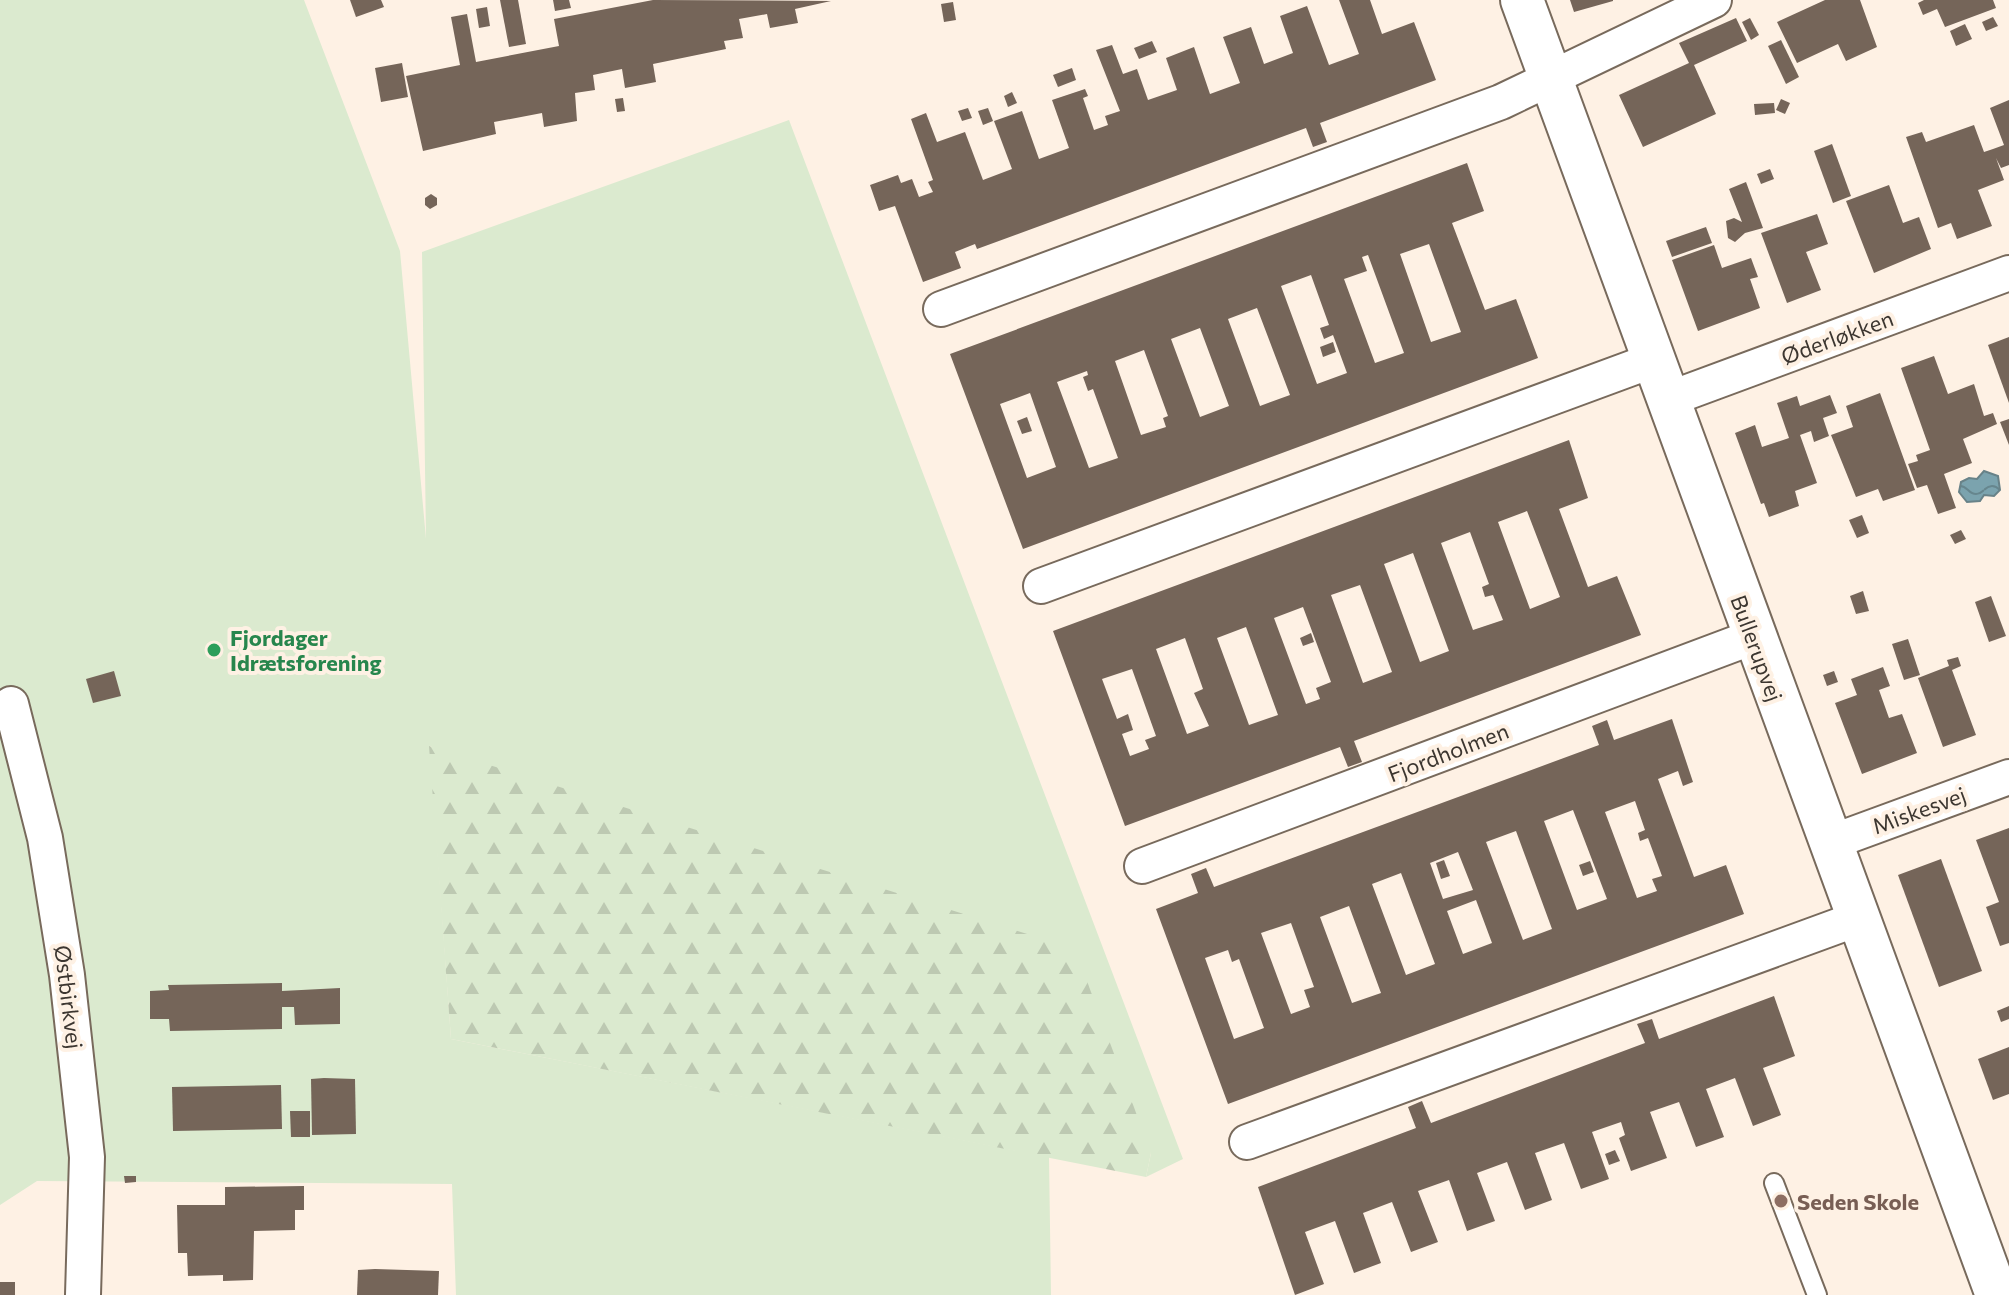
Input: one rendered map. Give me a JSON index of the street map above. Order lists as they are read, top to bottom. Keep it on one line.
{"streets":{"street":["Øderløkken","Bullerupvej","Fjordholmen","Miskesvej","Østbirkvej"]},"crossings":[["Øderløkken","Bullerupvej"],["Bullerupvej","Fjordholmen"],["Bullerupvej","Miskesvej"]],"places":["Fjordager Idrætsforening","Seden Skole"]}
